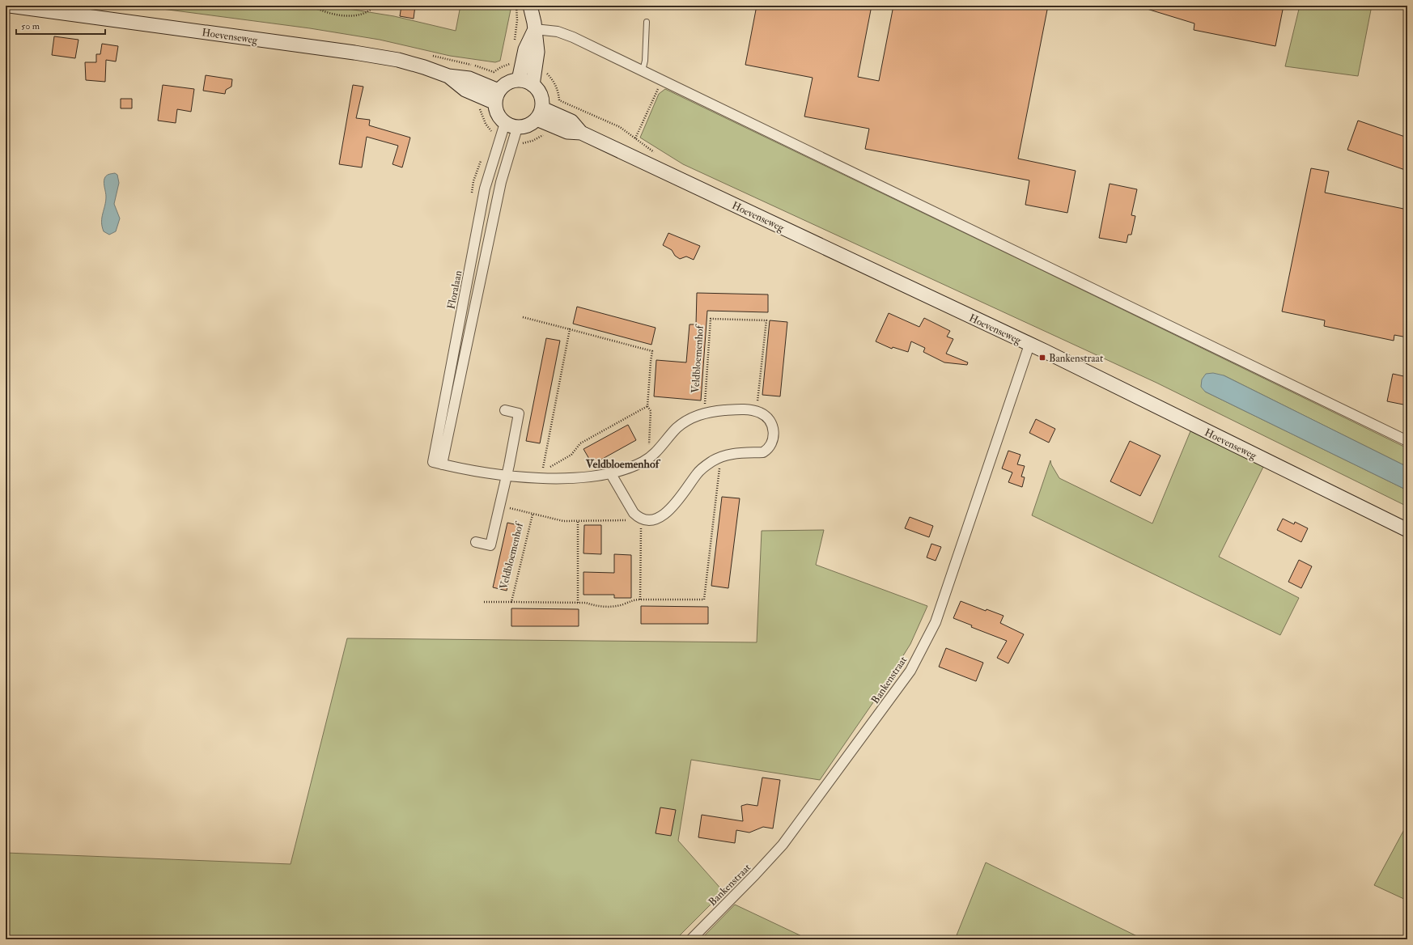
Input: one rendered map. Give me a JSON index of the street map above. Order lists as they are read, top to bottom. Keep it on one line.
{"streets":{"main road":["Hoevenseweg"],"street":["Floralaan","Bankenstraat"],"path":["Veldbloemenhof"]},"crossings":[["Hoevenseweg","Floralaan"],["Hoevenseweg","Bankenstraat"]],"districts":["Veldbloemenhof"],"places":{"transit":["Bankenstraat"]},"scale_bar":"50 m"}
